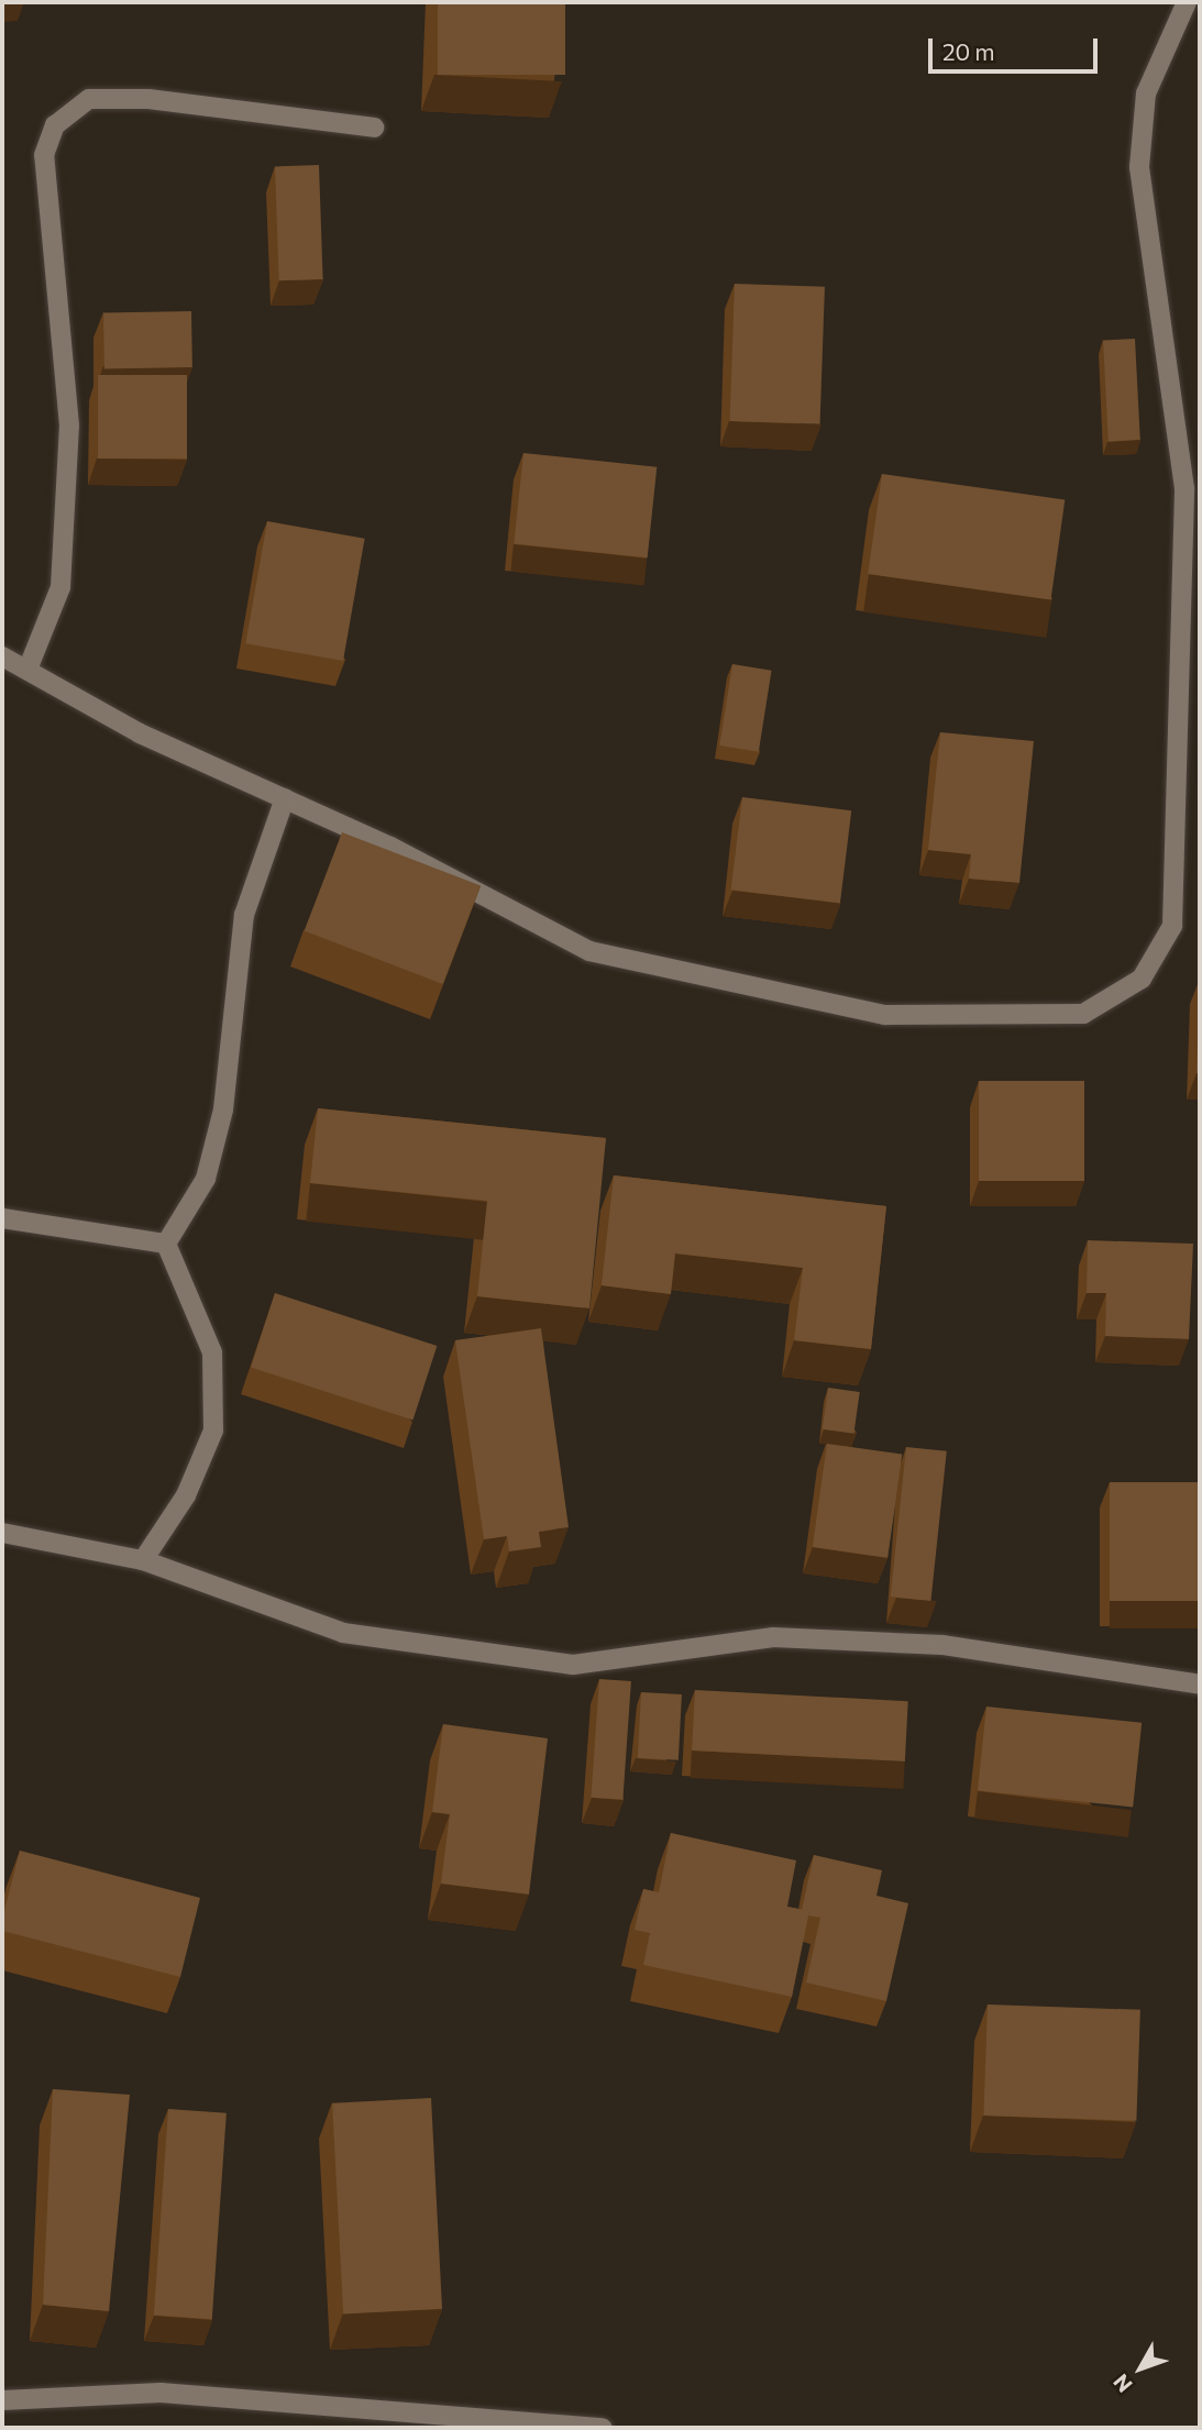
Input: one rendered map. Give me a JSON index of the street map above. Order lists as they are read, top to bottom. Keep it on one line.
{"scale_bar":"20 m","north":"bottom left"}
